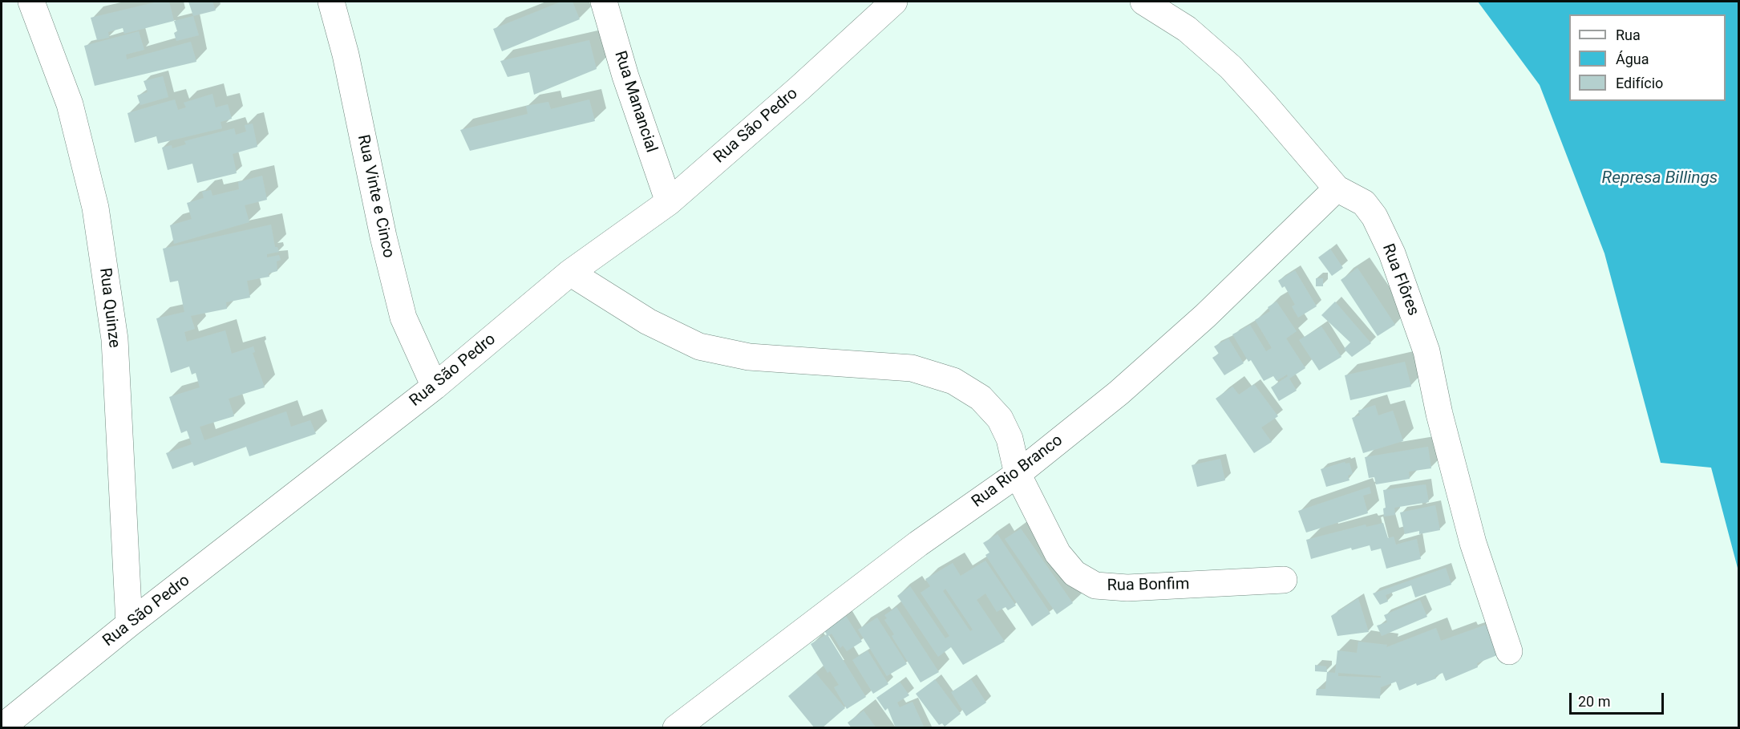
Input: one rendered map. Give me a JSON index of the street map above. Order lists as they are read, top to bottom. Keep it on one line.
{"streets":{"street":["Rua Manancial","Rua São Pedro","Rua Vinte e Cinco","Rua Flôres","Rua Quinze","Rua Rio Branco","Rua Bonfim"]},"crossings":[["Rua Manancial","Rua São Pedro"],["Rua São Pedro","Rua Vinte e Cinco"],["Rua São Pedro","Rua Quinze"],["Rua São Pedro","Rua Bonfim"],["Rua Flôres","Rua Rio Branco"],["Rua Rio Branco","Rua Bonfim"]],"water":["Represa Billings"],"legend":["Rua","Água","Edifício"],"scale_bar":"20 m"}
